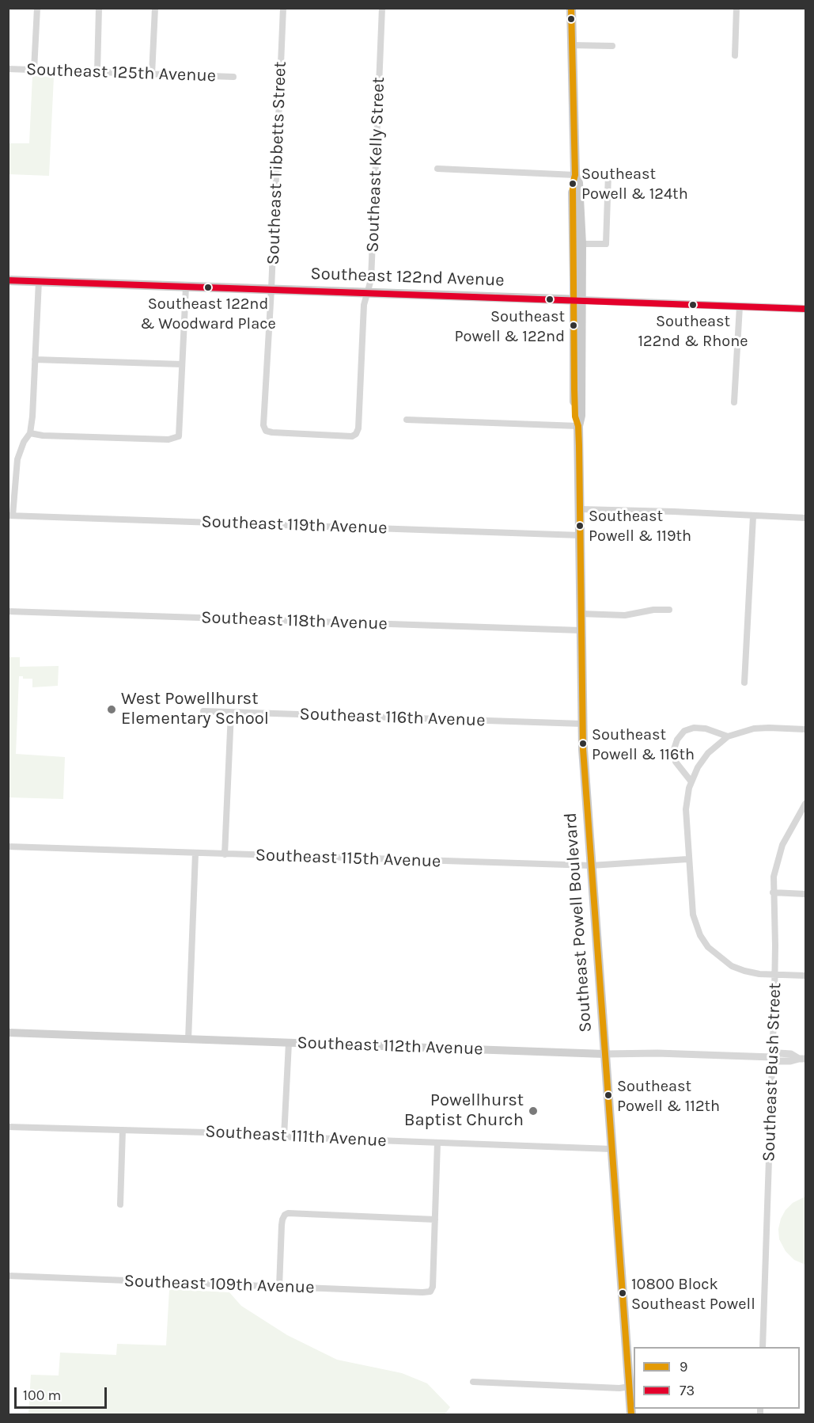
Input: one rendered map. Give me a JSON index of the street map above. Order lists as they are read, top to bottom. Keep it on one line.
{"streets":{"main road":["Southeast 122nd Avenue","Southeast Powell Boulevard","Southeast 112th Avenue"],"street":["Southeast 125th Avenue","Southeast Tibbetts Street","Southeast Kelly Street","Southeast 119th Avenue","Southeast 118th Avenue","Southeast 116th Avenue","Southeast 115th Avenue","Southeast Bush Street","Southeast 111th Avenue","Southeast 109th Avenue"]},"crossings":[["Southeast Tibbetts Street","Southeast Kelly Street"],["Southeast Tibbetts Street","Southeast 122nd Avenue"],["Southeast Kelly Street","Southeast 122nd Avenue"],["Southeast 122nd Avenue","Southeast Powell Boulevard"],["Southeast 119th Avenue","Southeast Powell Boulevard"],["Southeast 118th Avenue","Southeast Powell Boulevard"],["Southeast 116th Avenue","Southeast Powell Boulevard"],["Southeast 115th Avenue","Southeast Powell Boulevard"],["Southeast Powell Boulevard","Southeast 112th Avenue"],["Southeast Powell Boulevard","Southeast 111th Avenue"],["Southeast 112th Avenue","Southeast Bush Street"]],"places":["Southeast Powell & 124th","Southeast 122nd & Woodward Place","Southeast 122nd & Rhone","Southeast Powell & 122nd","Southeast Powell & 119th","West Powellhurst Elementary School","Southeast Powell & 116th","Southeast Powell & 112th","Powellhurst Baptist Church","10800 Block Southeast Powell"],"lines":["transit line 9","transit line 73"],"legend":["9","73"],"scale_bar":"100 m"}
